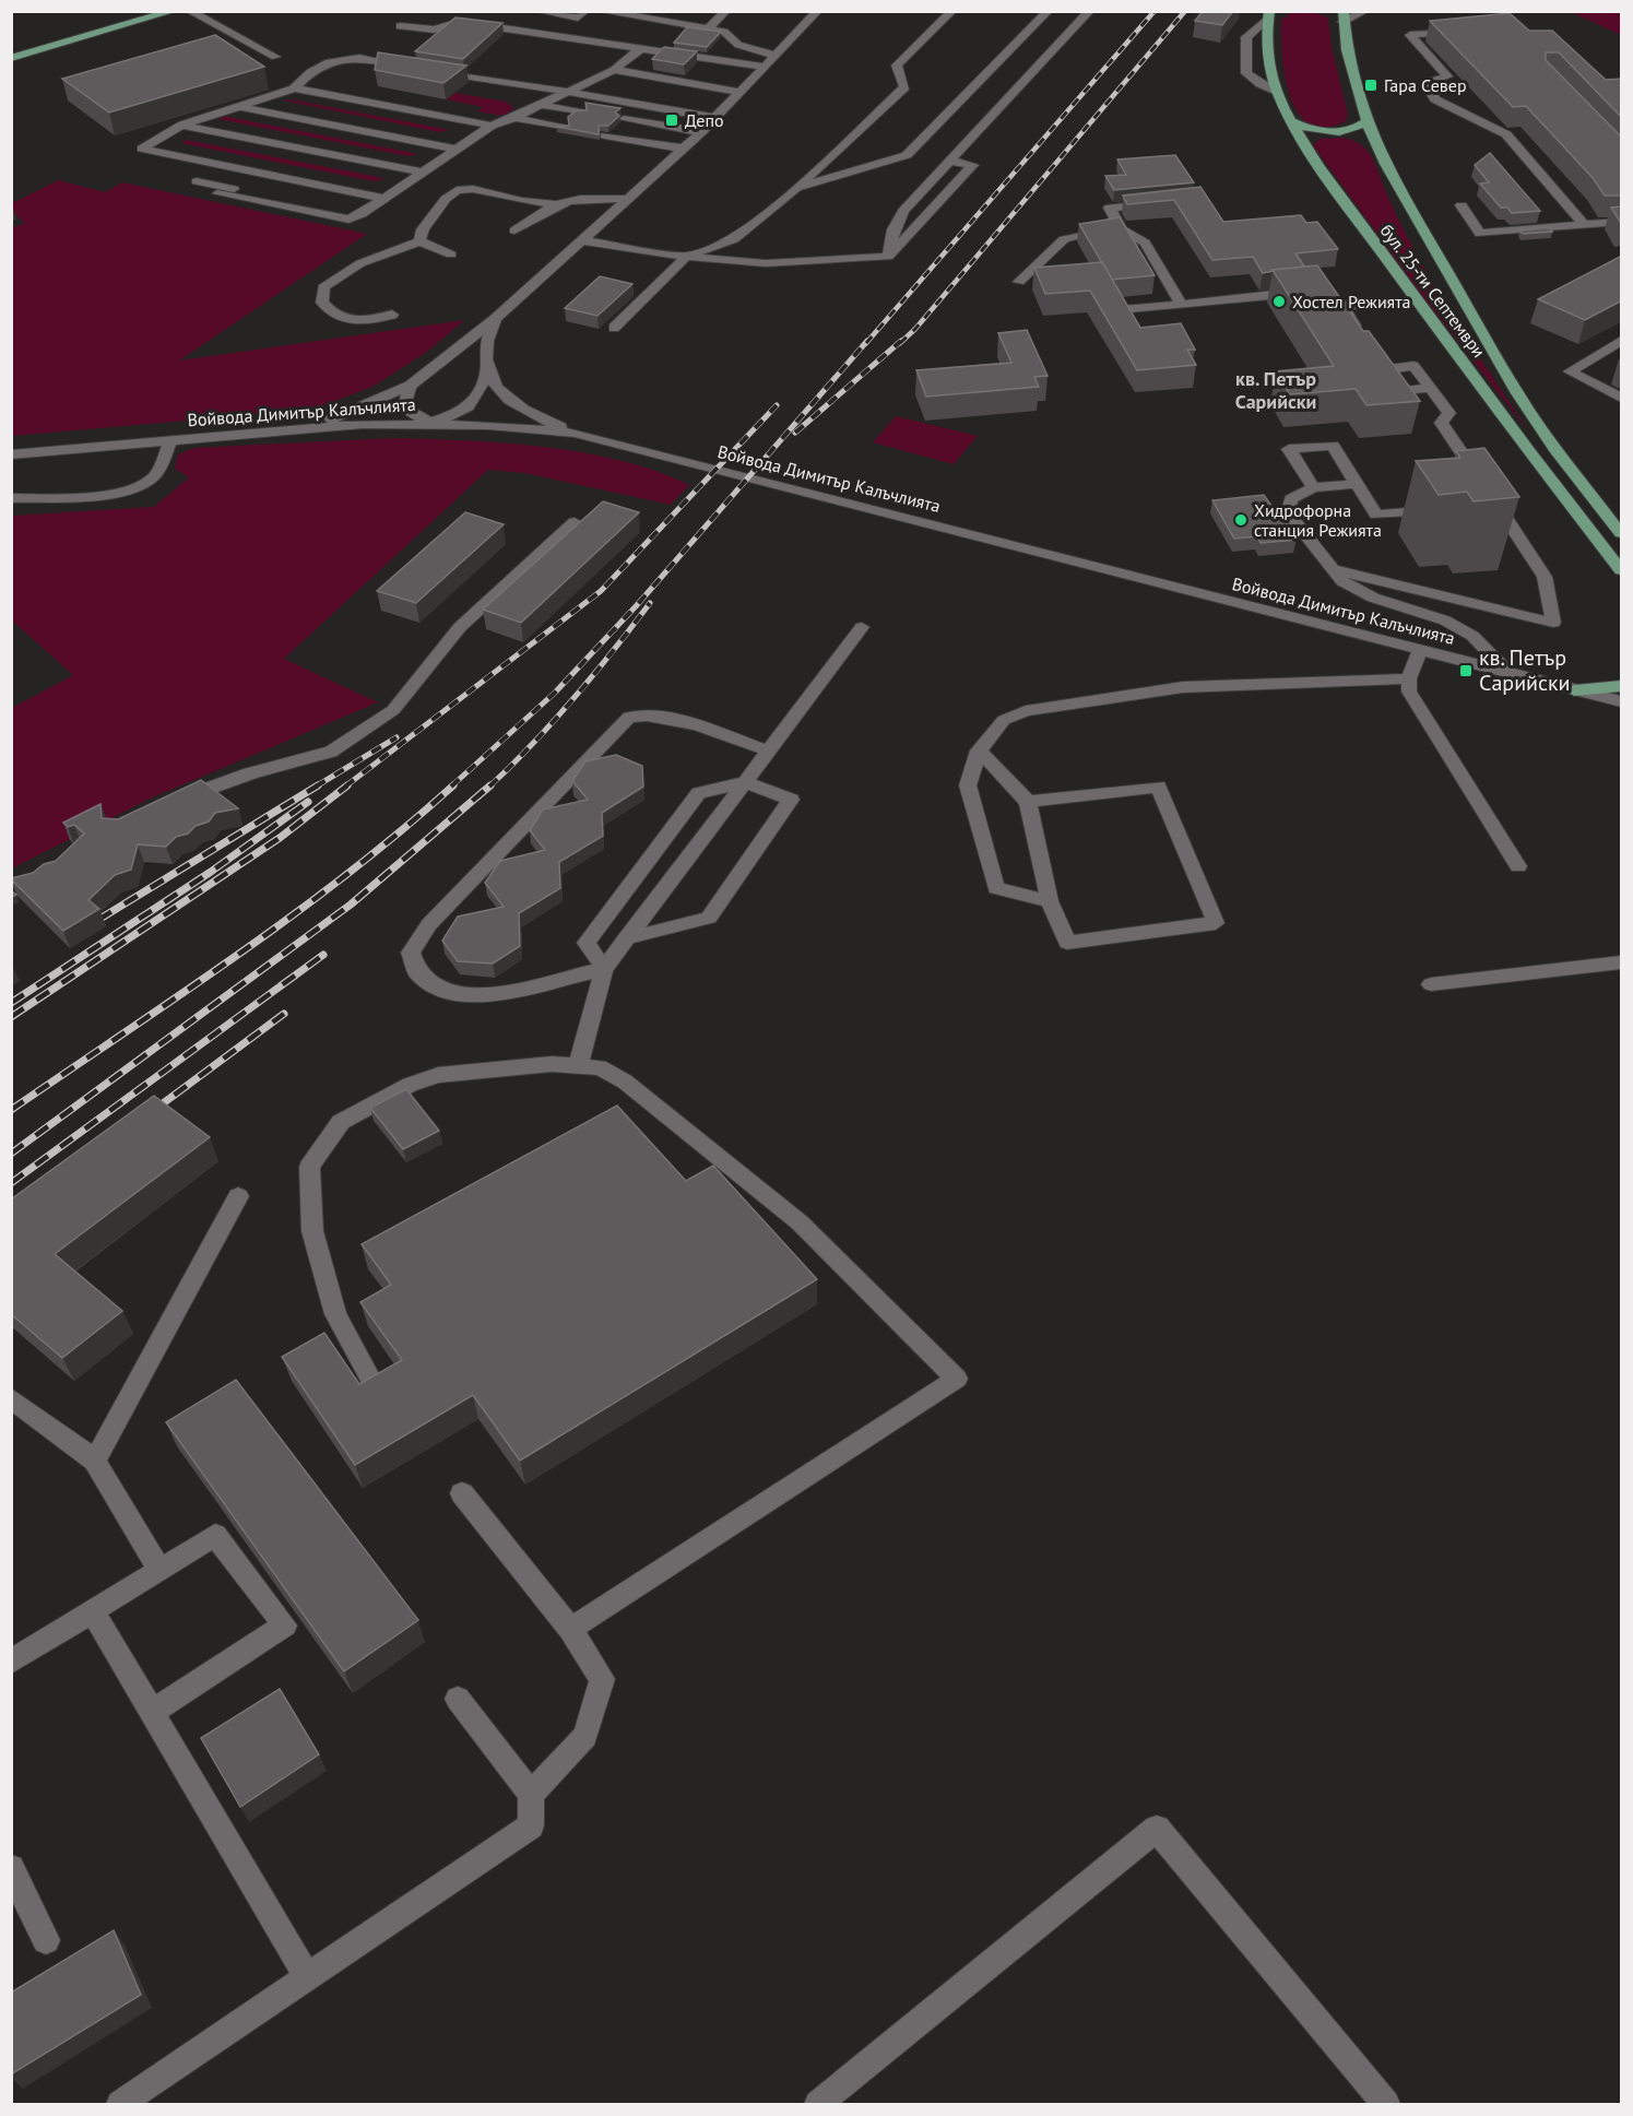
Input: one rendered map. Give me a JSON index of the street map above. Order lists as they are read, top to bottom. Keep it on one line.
{"streets":{"main road":["бул. 25-ти Септември"],"street":["Войвода Димитър Калъчлията"]},"districts":["кв. Петър Сарийски"],"places":{"transit":["Гара Север","Депо","кв. Петър Сарийски"],"other":["Хостел Режията","Хидрофорна станция Режията"]}}
